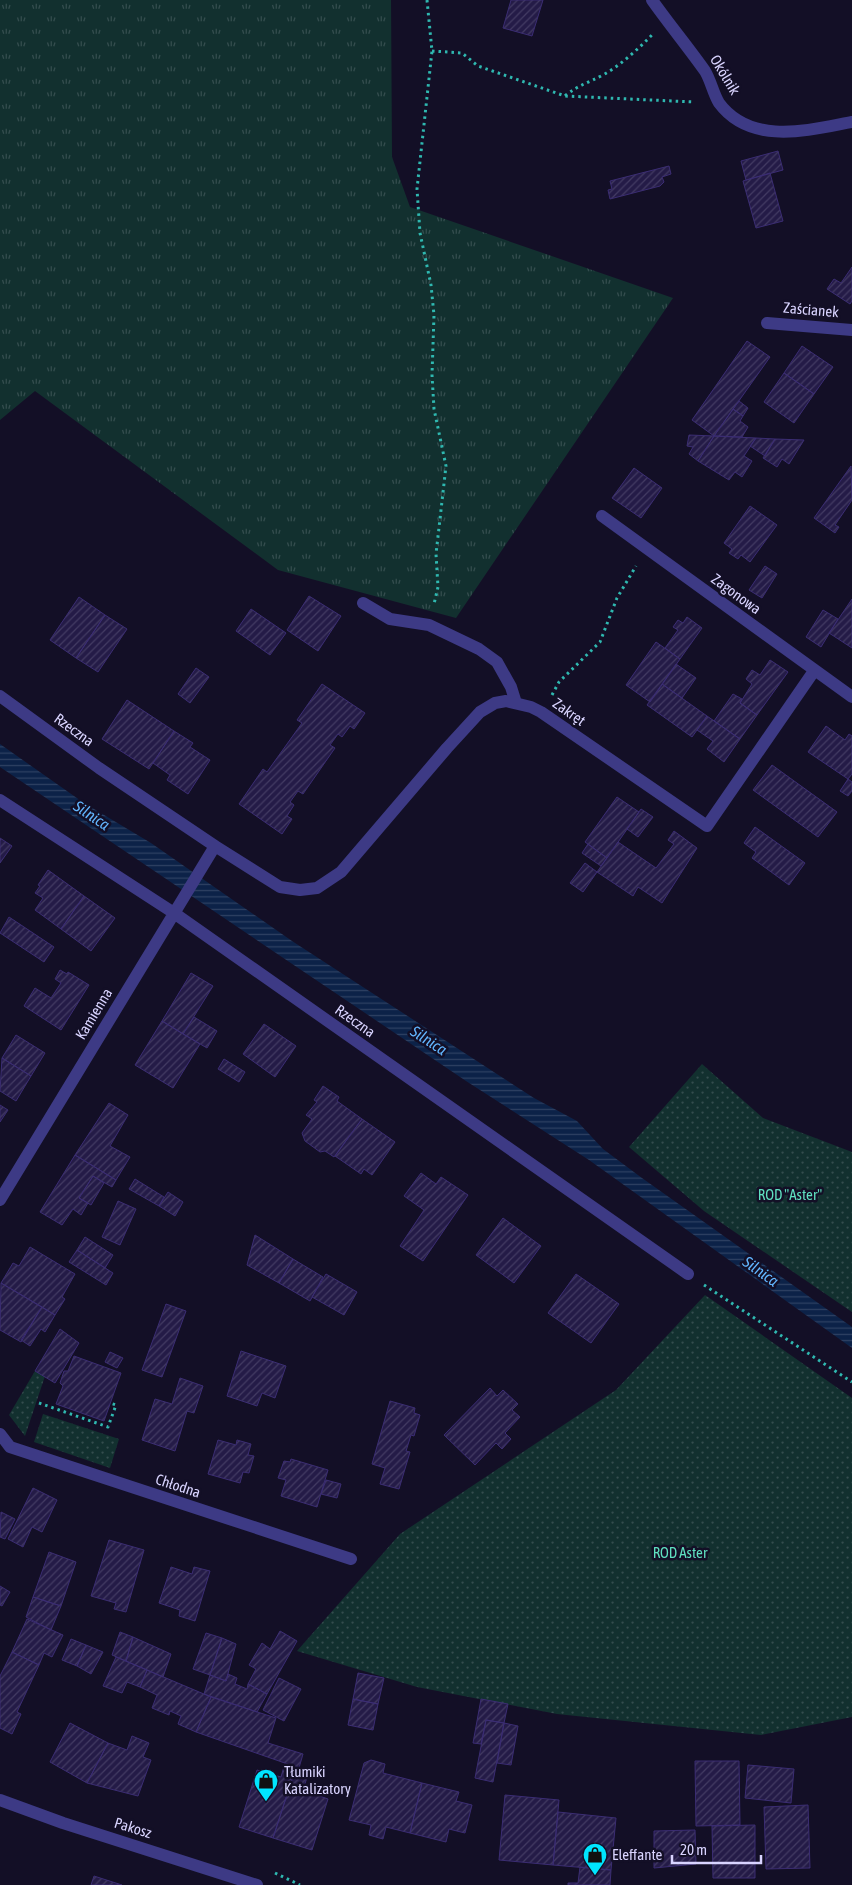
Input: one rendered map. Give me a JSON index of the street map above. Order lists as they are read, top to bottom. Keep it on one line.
{"streets":{"street":["Okólnik","Zaścianek","Zagonowa","Zakręt","Rzeczna","Kamienna","Chłodna","Pakosz"]},"crossings":[["Zagonowa","Zakręt"],["Zakręt","Rzeczna"],["Rzeczna","Kamienna"]],"water":["Silnica"],"parks":["ROD \"Aster\"","ROD Aster"],"places":{"shop":["Tłumiki Katalizatory","Eleffante"]},"scale_bar":"20 m"}
